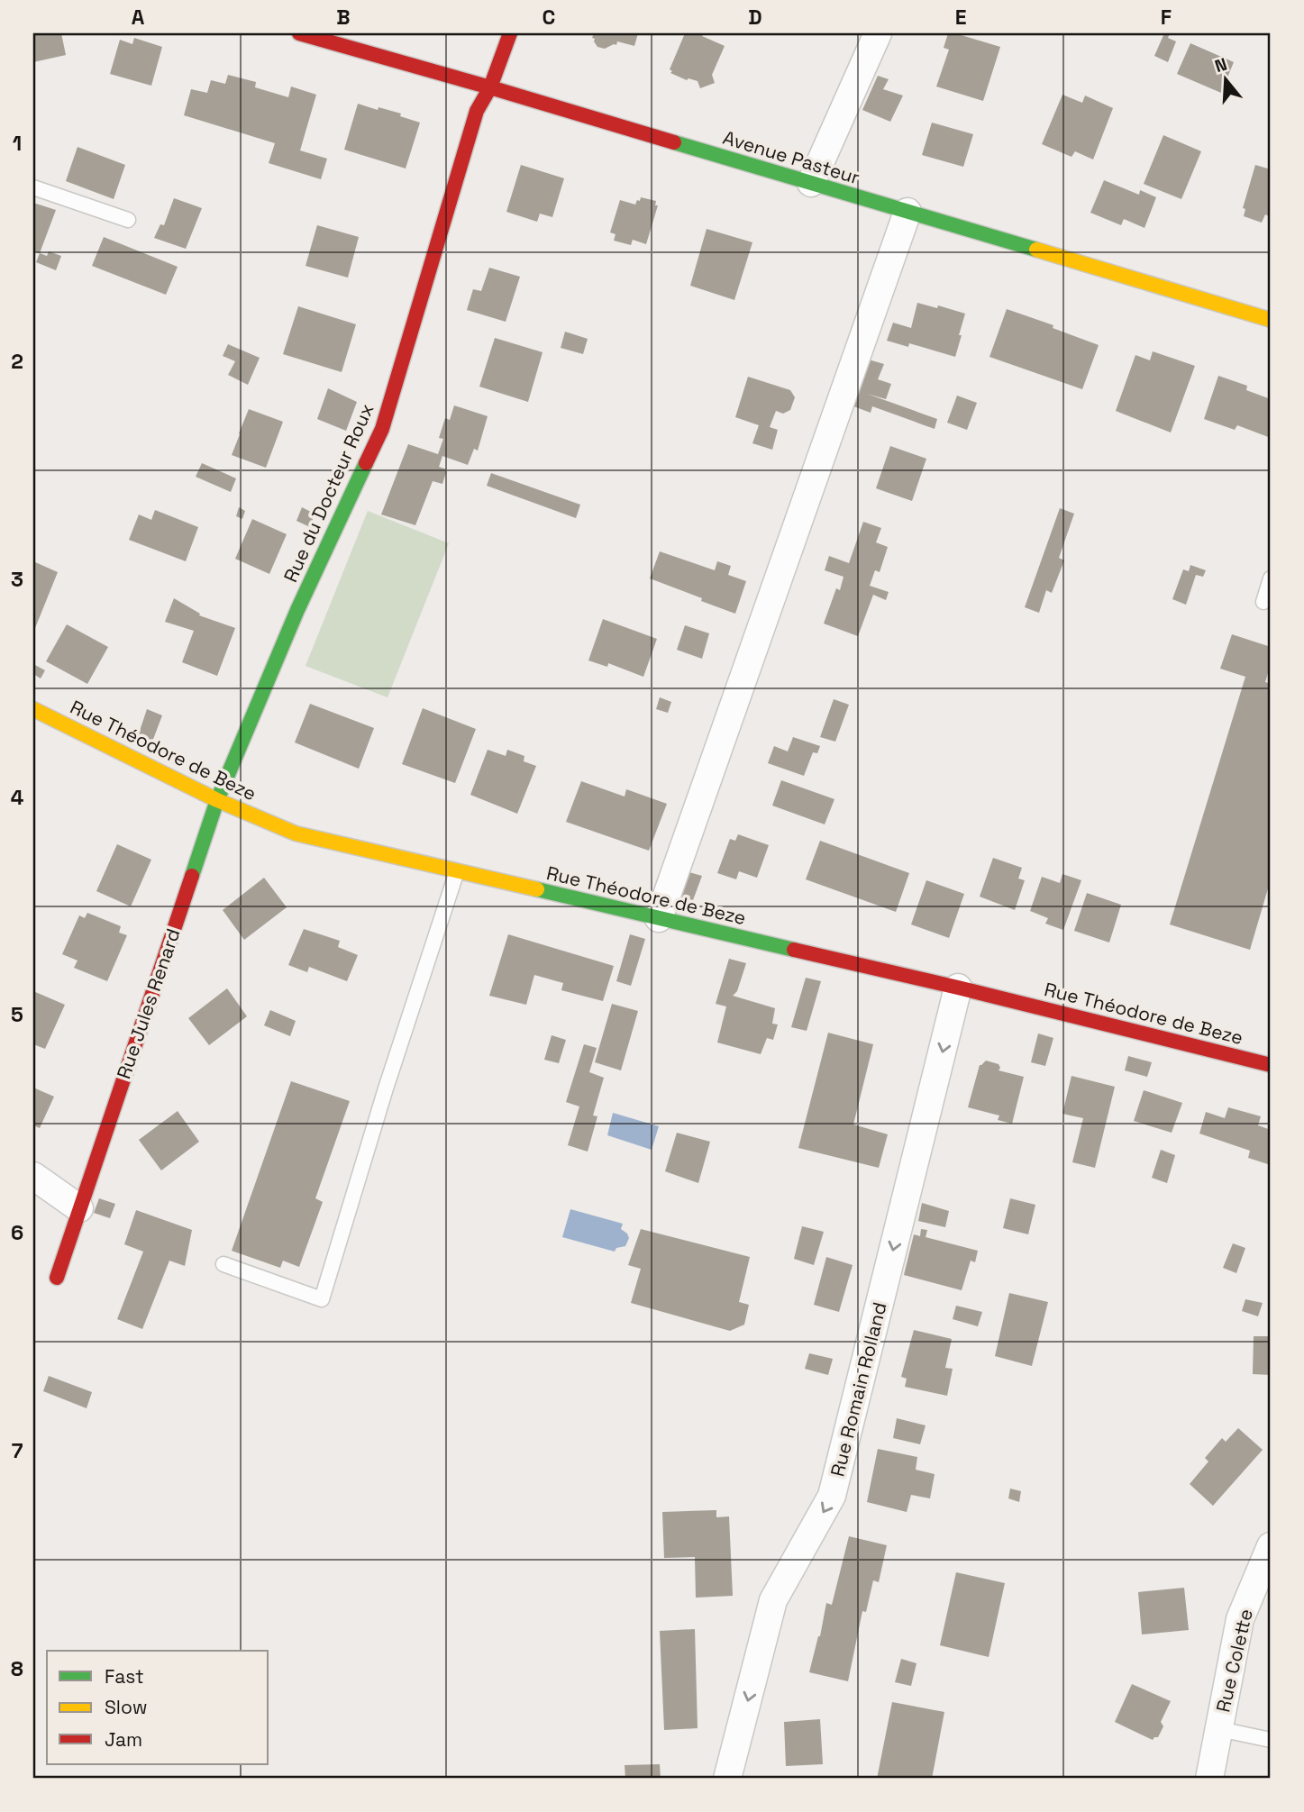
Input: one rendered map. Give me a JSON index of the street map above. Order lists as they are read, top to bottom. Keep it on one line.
{"streets":{"street":["Avenue Pasteur","Rue du Docteur Roux","Rue Théodore de Beze","Rue Jules Renard","Rue Romain Rolland","Rue Colette"]},"crossings":[["Avenue Pasteur","Rue du Docteur Roux"],["Rue du Docteur Roux","Rue Théodore de Beze"],["Rue du Docteur Roux","Rue Jules Renard"],["Rue Théodore de Beze","Rue Jules Renard"],["Rue Théodore de Beze","Rue Romain Rolland"]],"one_way":["Rue Romain Rolland"],"legend":["Fast","Slow","Jam"],"north":"top","grid":{"columns":["A","B","C","D","E","F"],"rows":["1","2","3","4","5","6","7","8"]}}
